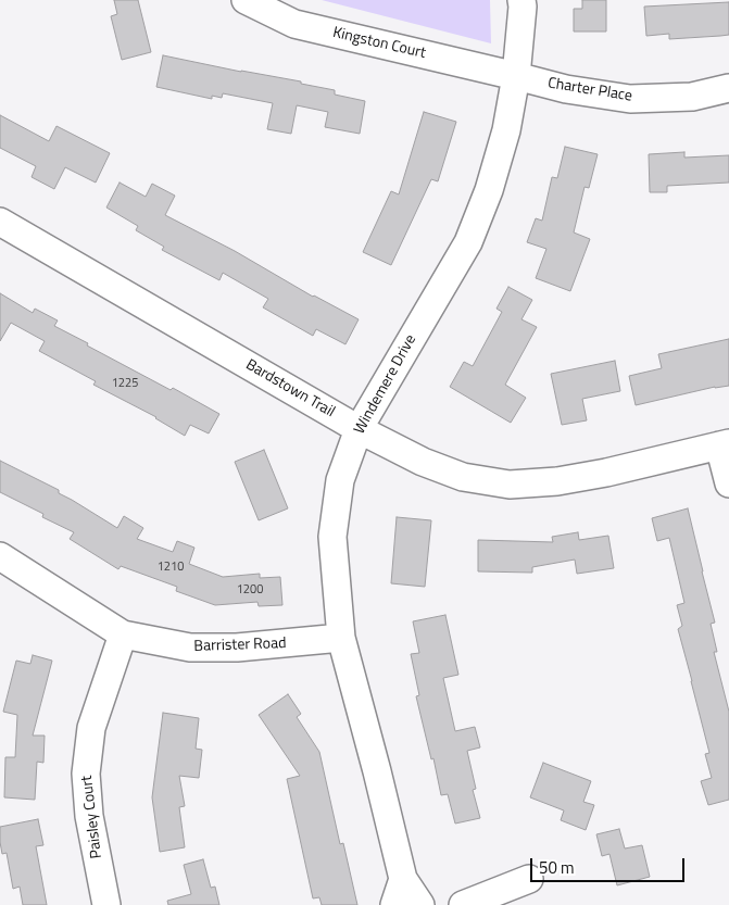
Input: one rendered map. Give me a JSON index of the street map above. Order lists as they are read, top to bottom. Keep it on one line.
{"streets":{"street":["Kingston Court","Charter Place","Windemere Drive","Bardstown Trail","Barrister Road","Paisley Court"]},"crossings":[["Kingston Court","Charter Place"],["Kingston Court","Windemere Drive"],["Charter Place","Windemere Drive"],["Windemere Drive","Bardstown Trail"],["Windemere Drive","Barrister Road"],["Barrister Road","Paisley Court"]],"house_numbers":["1225","1210","1200"],"scale_bar":"50 m"}
